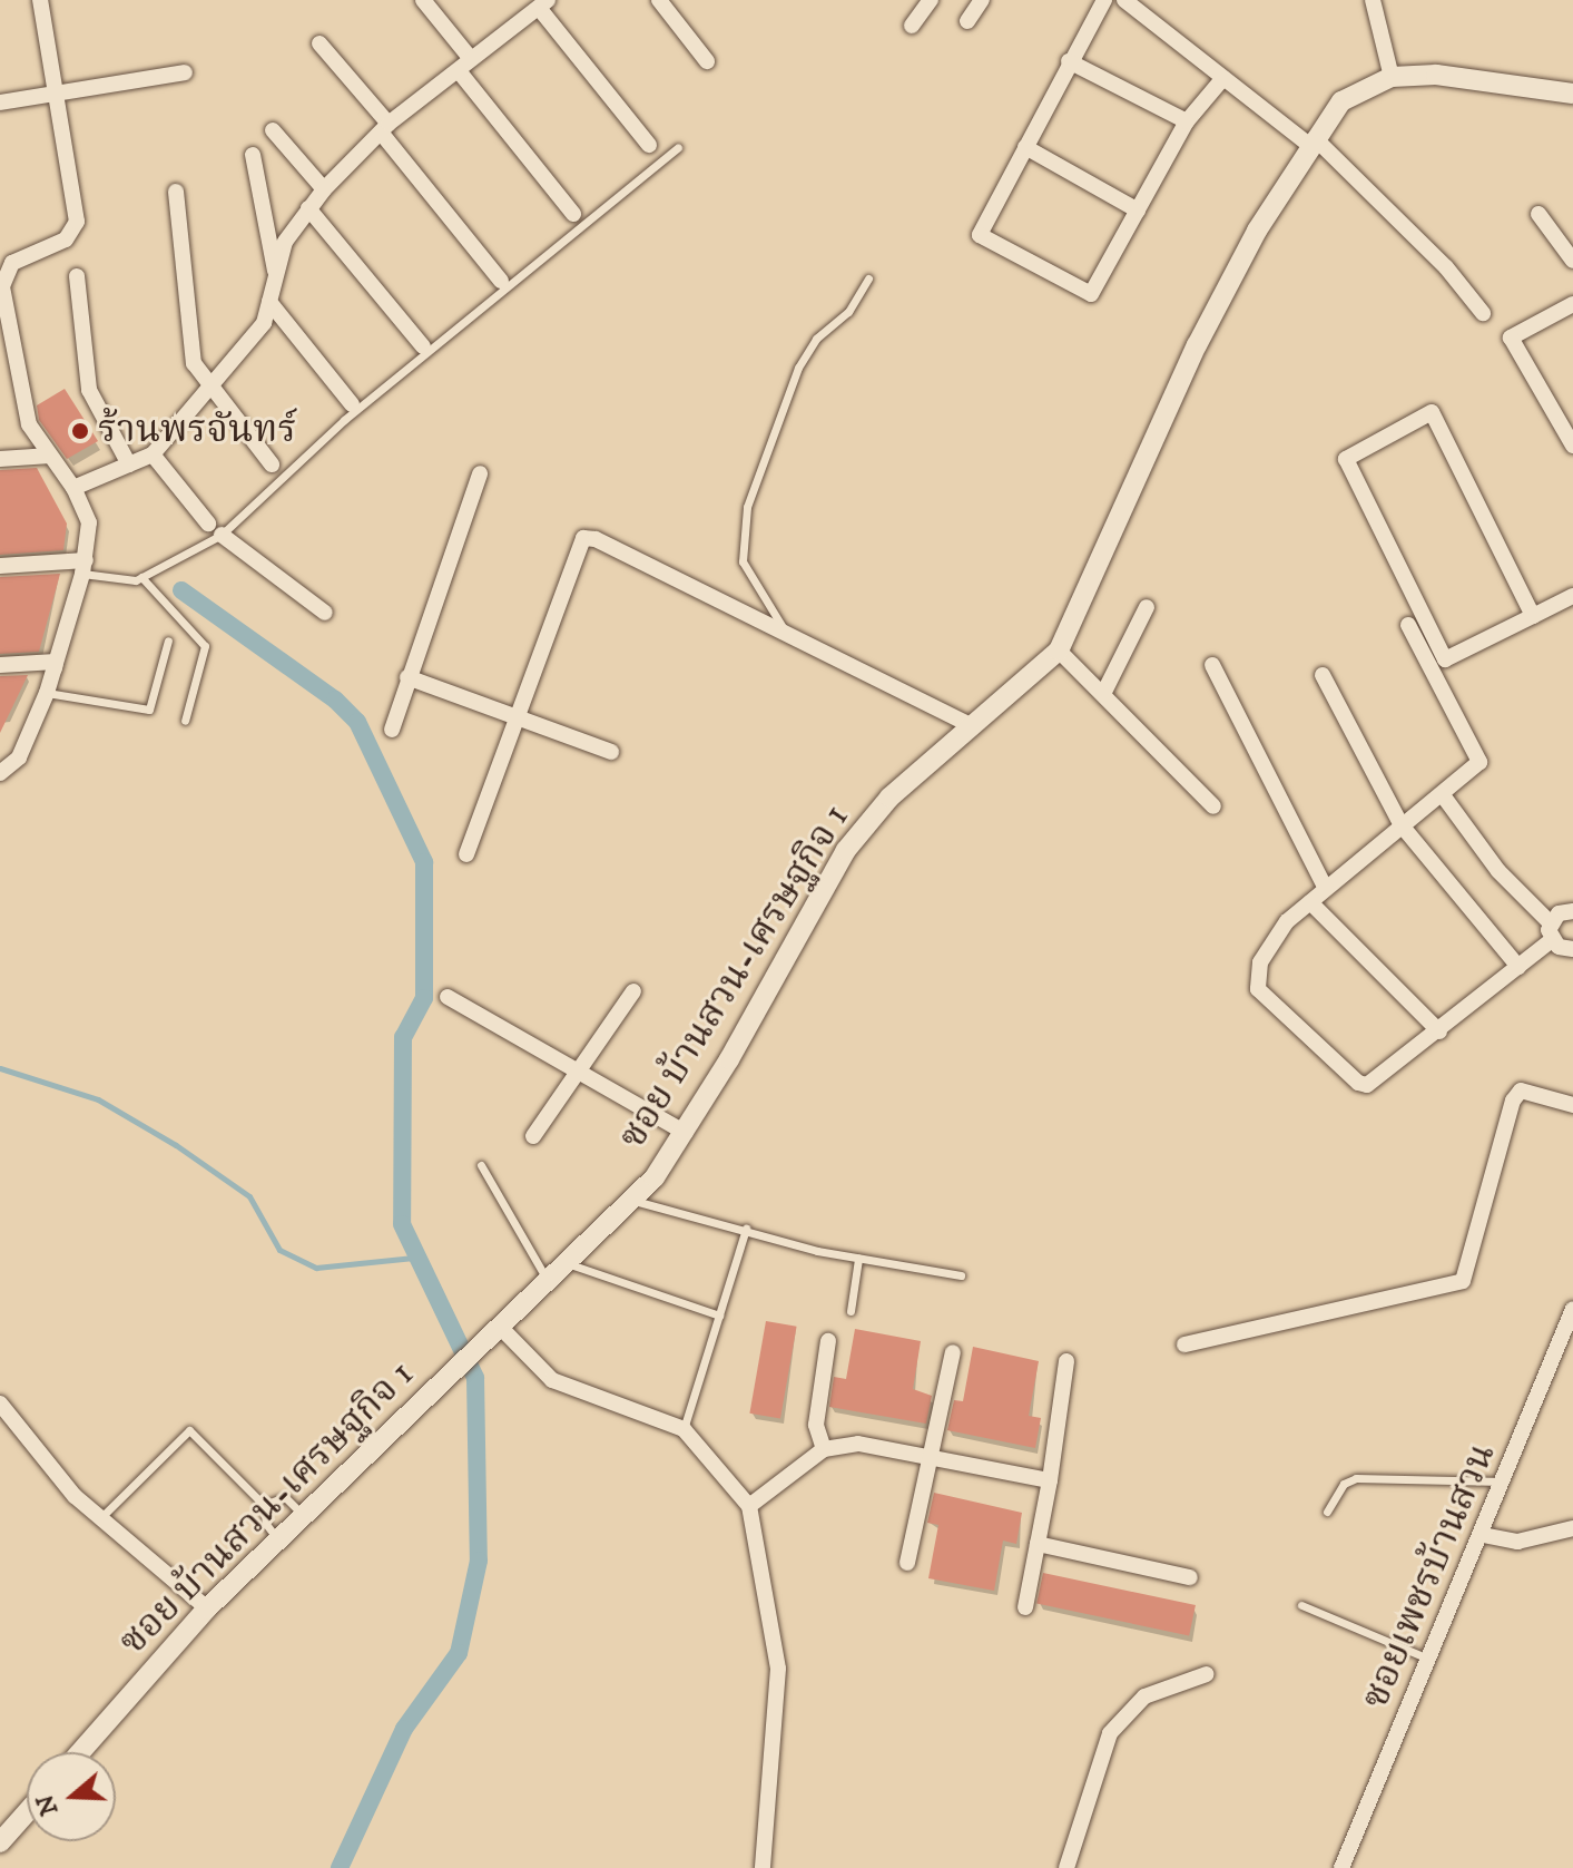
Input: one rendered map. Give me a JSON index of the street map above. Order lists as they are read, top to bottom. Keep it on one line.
{"streets":{"street":["ซอย บ้านสวน-เศรษฐกิจ 1","ซอยเพชรบ้านสวน"]},"places":["ร้านพรจันทร์"],"north":"left"}
